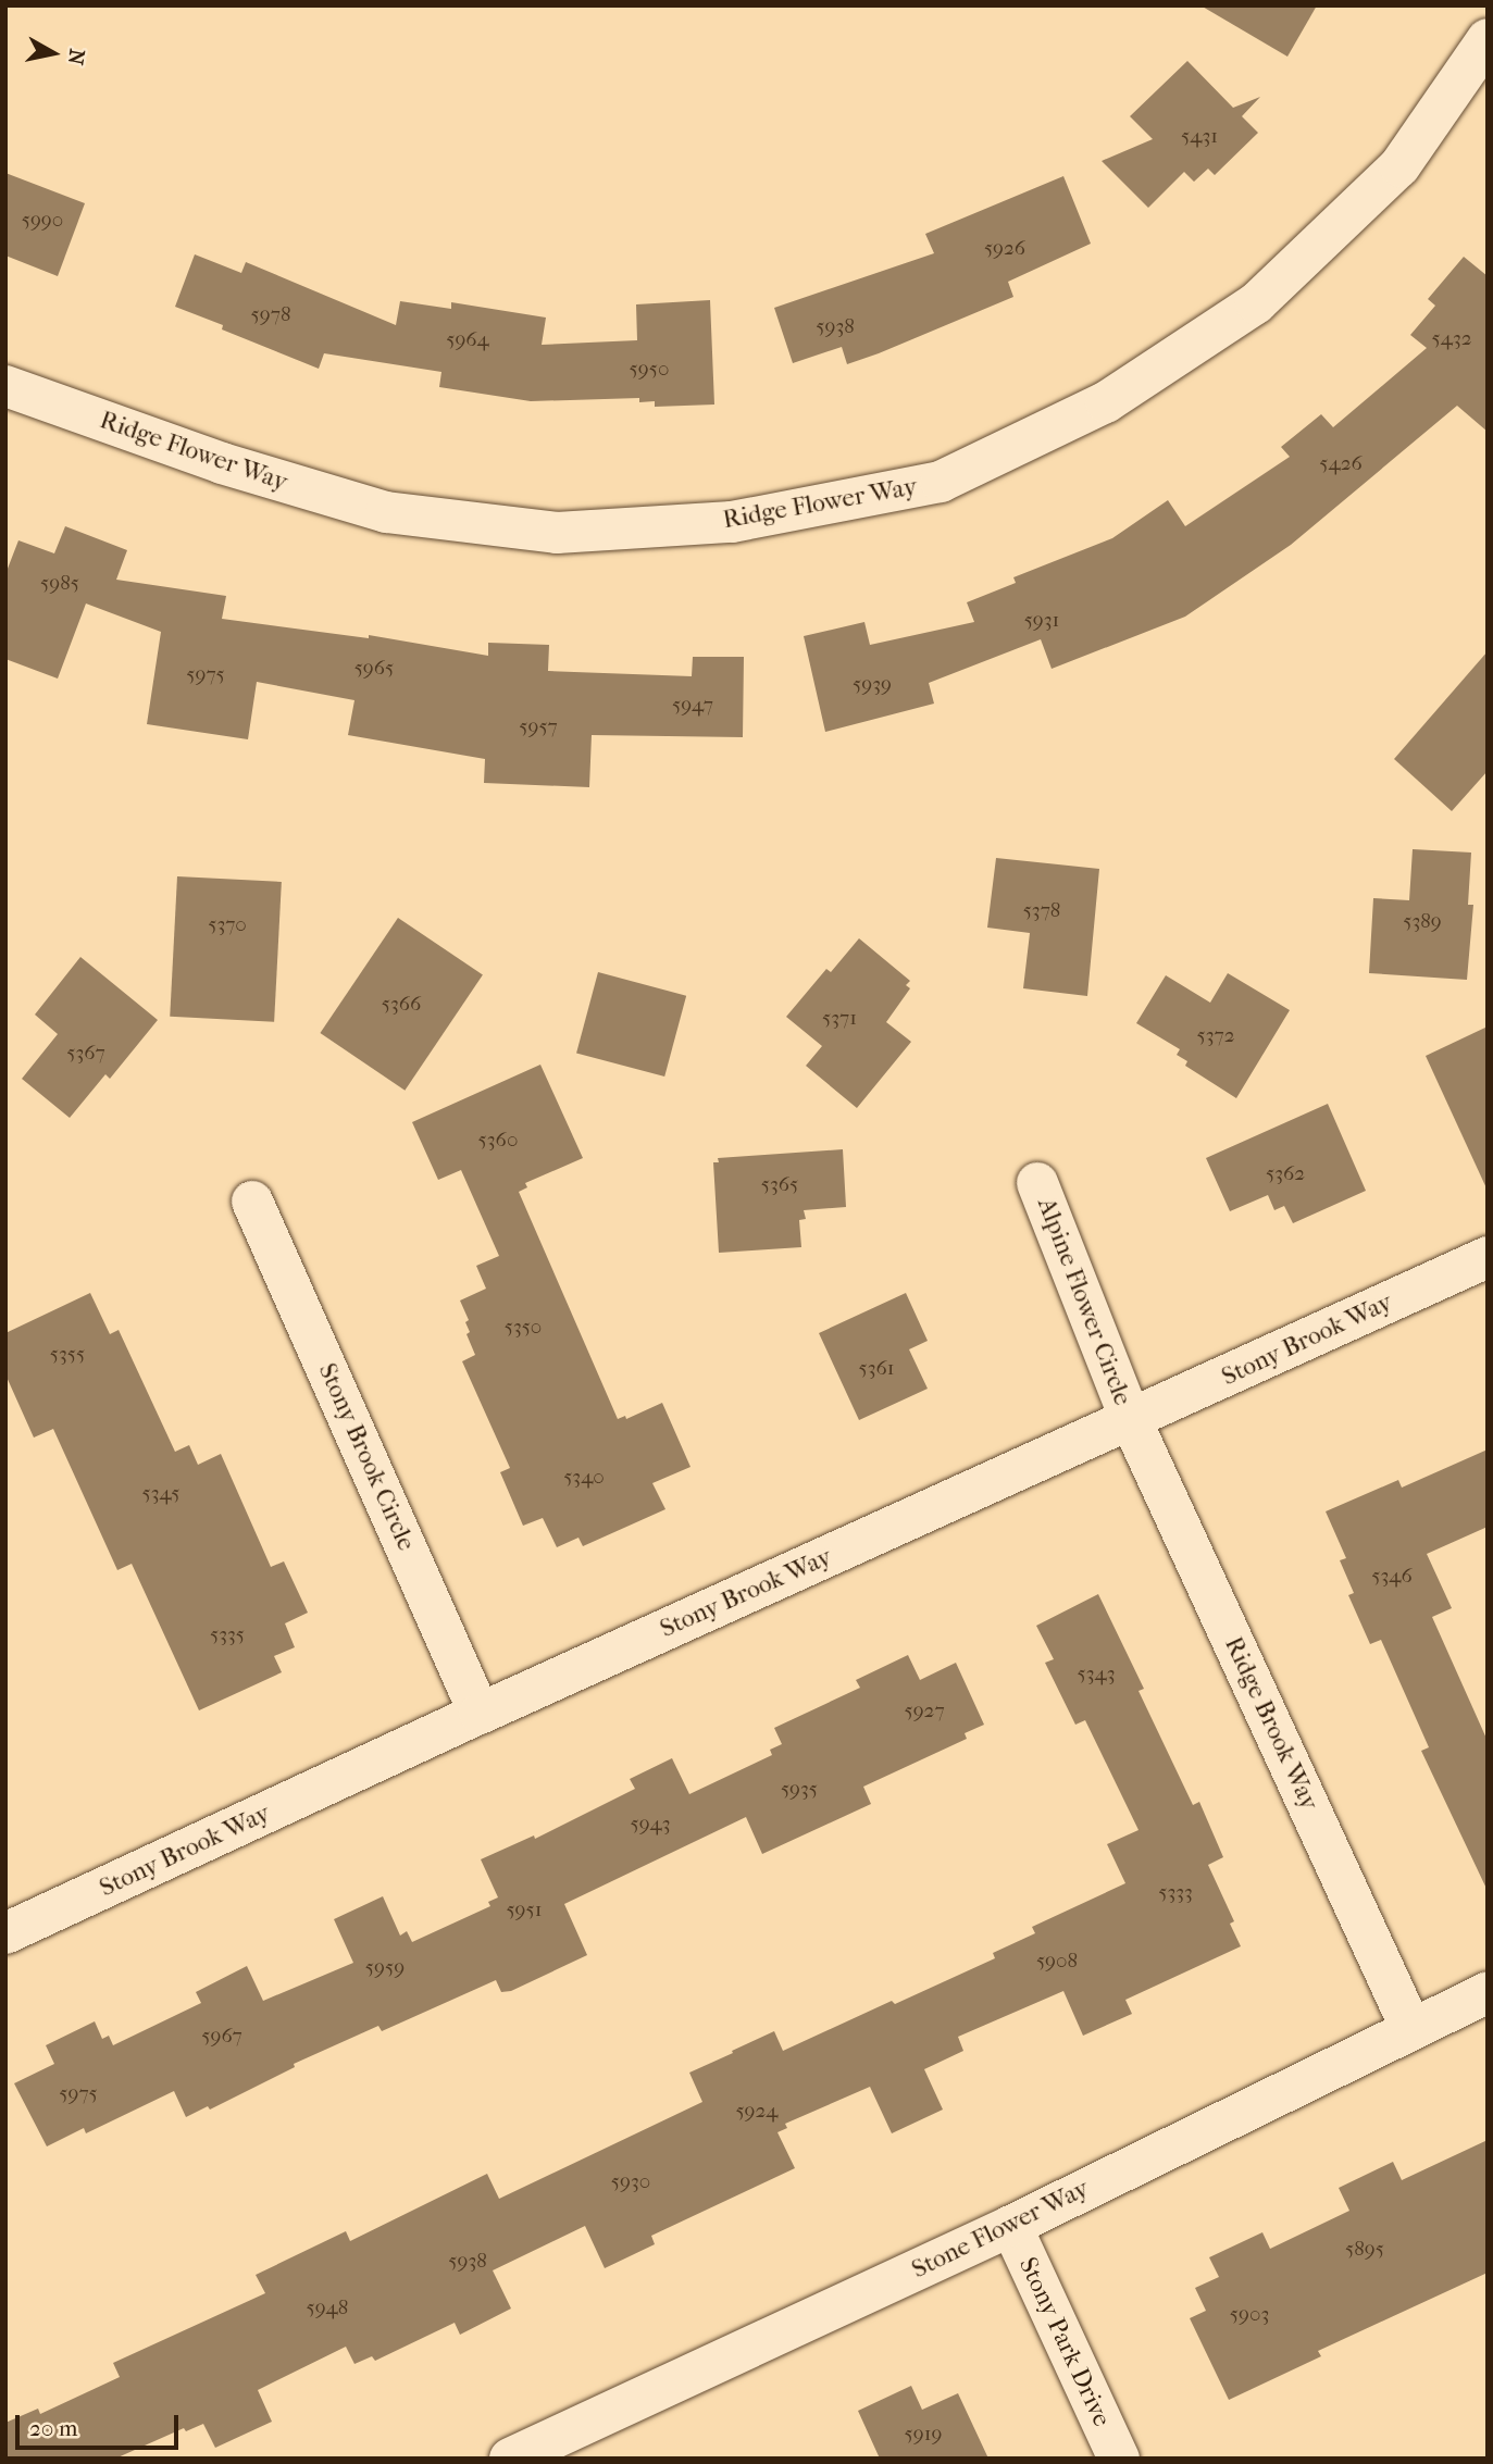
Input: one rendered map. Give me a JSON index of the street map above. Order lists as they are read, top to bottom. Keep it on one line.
{"streets":{"street":["Ridge Flower Way","Alpine Flower Circle","Stony Brook Way","Stony Brook Circle","Ridge Brook Way","Stone Flower Way","Stony Park Drive"]},"crossings":[["Alpine Flower Circle","Stony Brook Way"],["Alpine Flower Circle","Ridge Brook Way"],["Stony Brook Way","Stony Brook Circle"],["Stony Brook Way","Ridge Brook Way"],["Ridge Brook Way","Stone Flower Way"],["Stone Flower Way","Stony Park Drive"]],"house_numbers":["5431","5990","5926","5978","5938","5432","5964","5950","5426","5985","5931","5965","5975","5939","5947","5957","5378","5389","5370","5366","5371","5372","5367","5360","5362","5365","5350","5355","5361","5340","5345","5346","5335","5343","5927","5935","5943","5333","5951","5908","5959","5967","5975","5924","5930","5895","5938","5948","5903","5919"],"scale_bar":"20 m","north":"right"}
